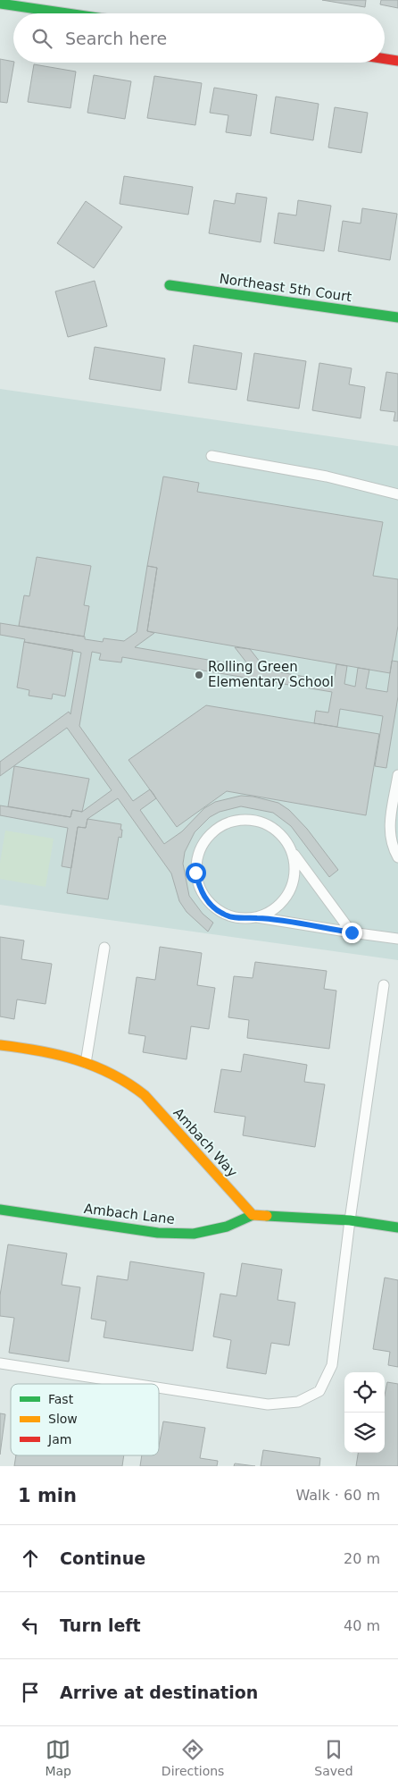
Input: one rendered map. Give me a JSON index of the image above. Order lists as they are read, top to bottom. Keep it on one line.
{"streets":{"street":["Northeast 5th Court","Ambach Way","Ambach Lane"]},"crossings":[["Ambach Way","Ambach Lane"]],"places":["Rolling Green Elementary School"],"legend":["Fast","Slow","Jam"],"page":{"search":"Search here","heading":["1 min","Walk · 60 m"],"list":[["Continue","20 m"],["Turn left","40 m"],"Arrive at destination"],"nav":["Map","Directions","Saved"]}}
